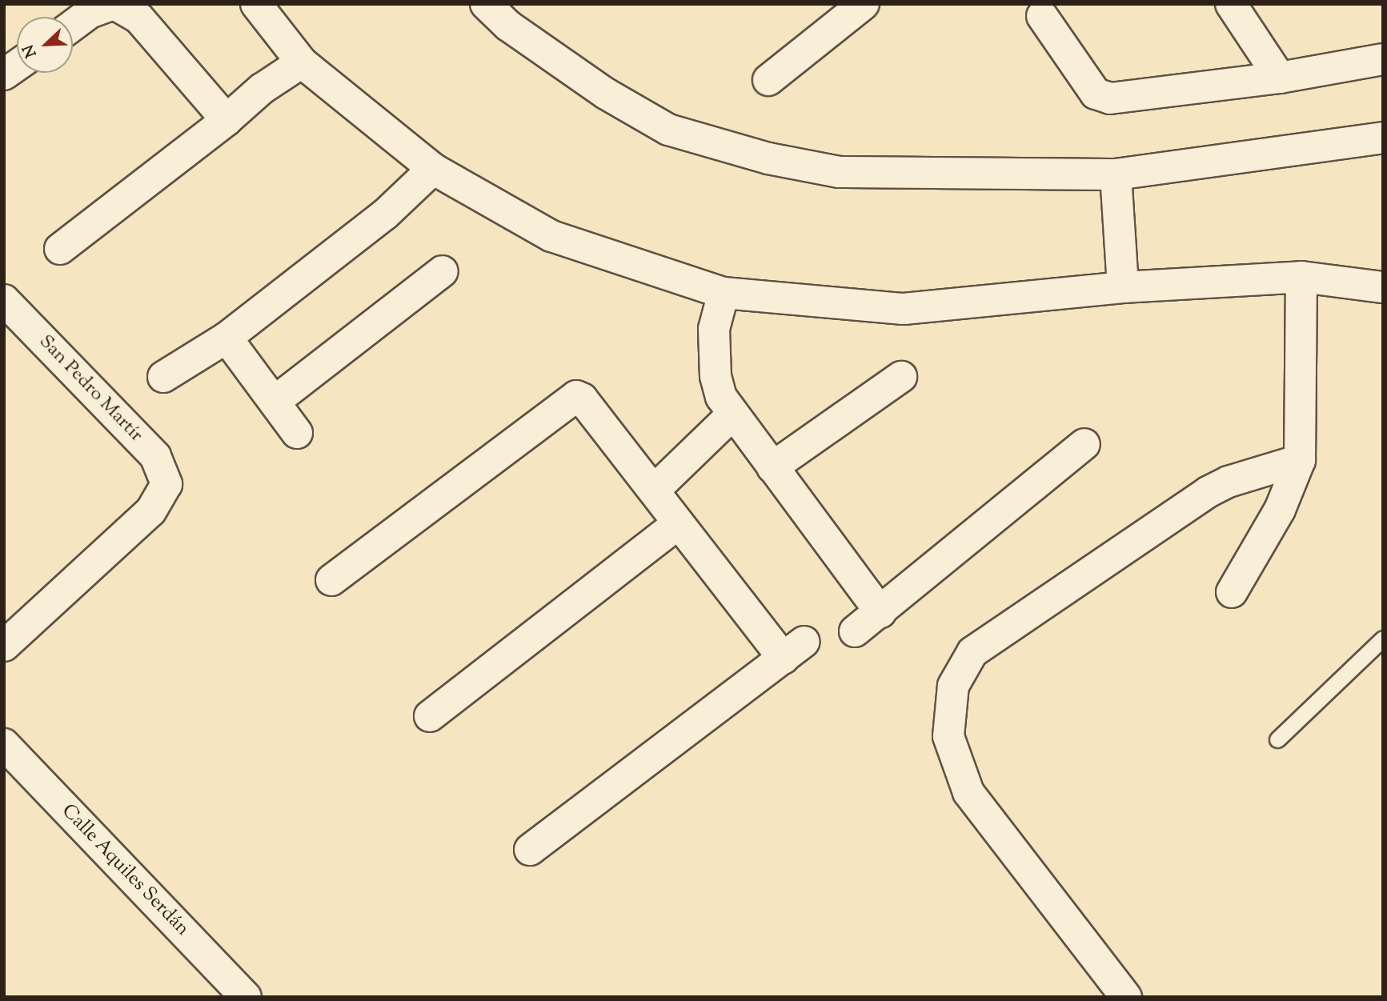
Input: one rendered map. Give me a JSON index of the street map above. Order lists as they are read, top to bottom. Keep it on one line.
{"streets":{"street":["San Pedro Martír","Calle Aquiles Serdán"]},"north":"bottom left"}
